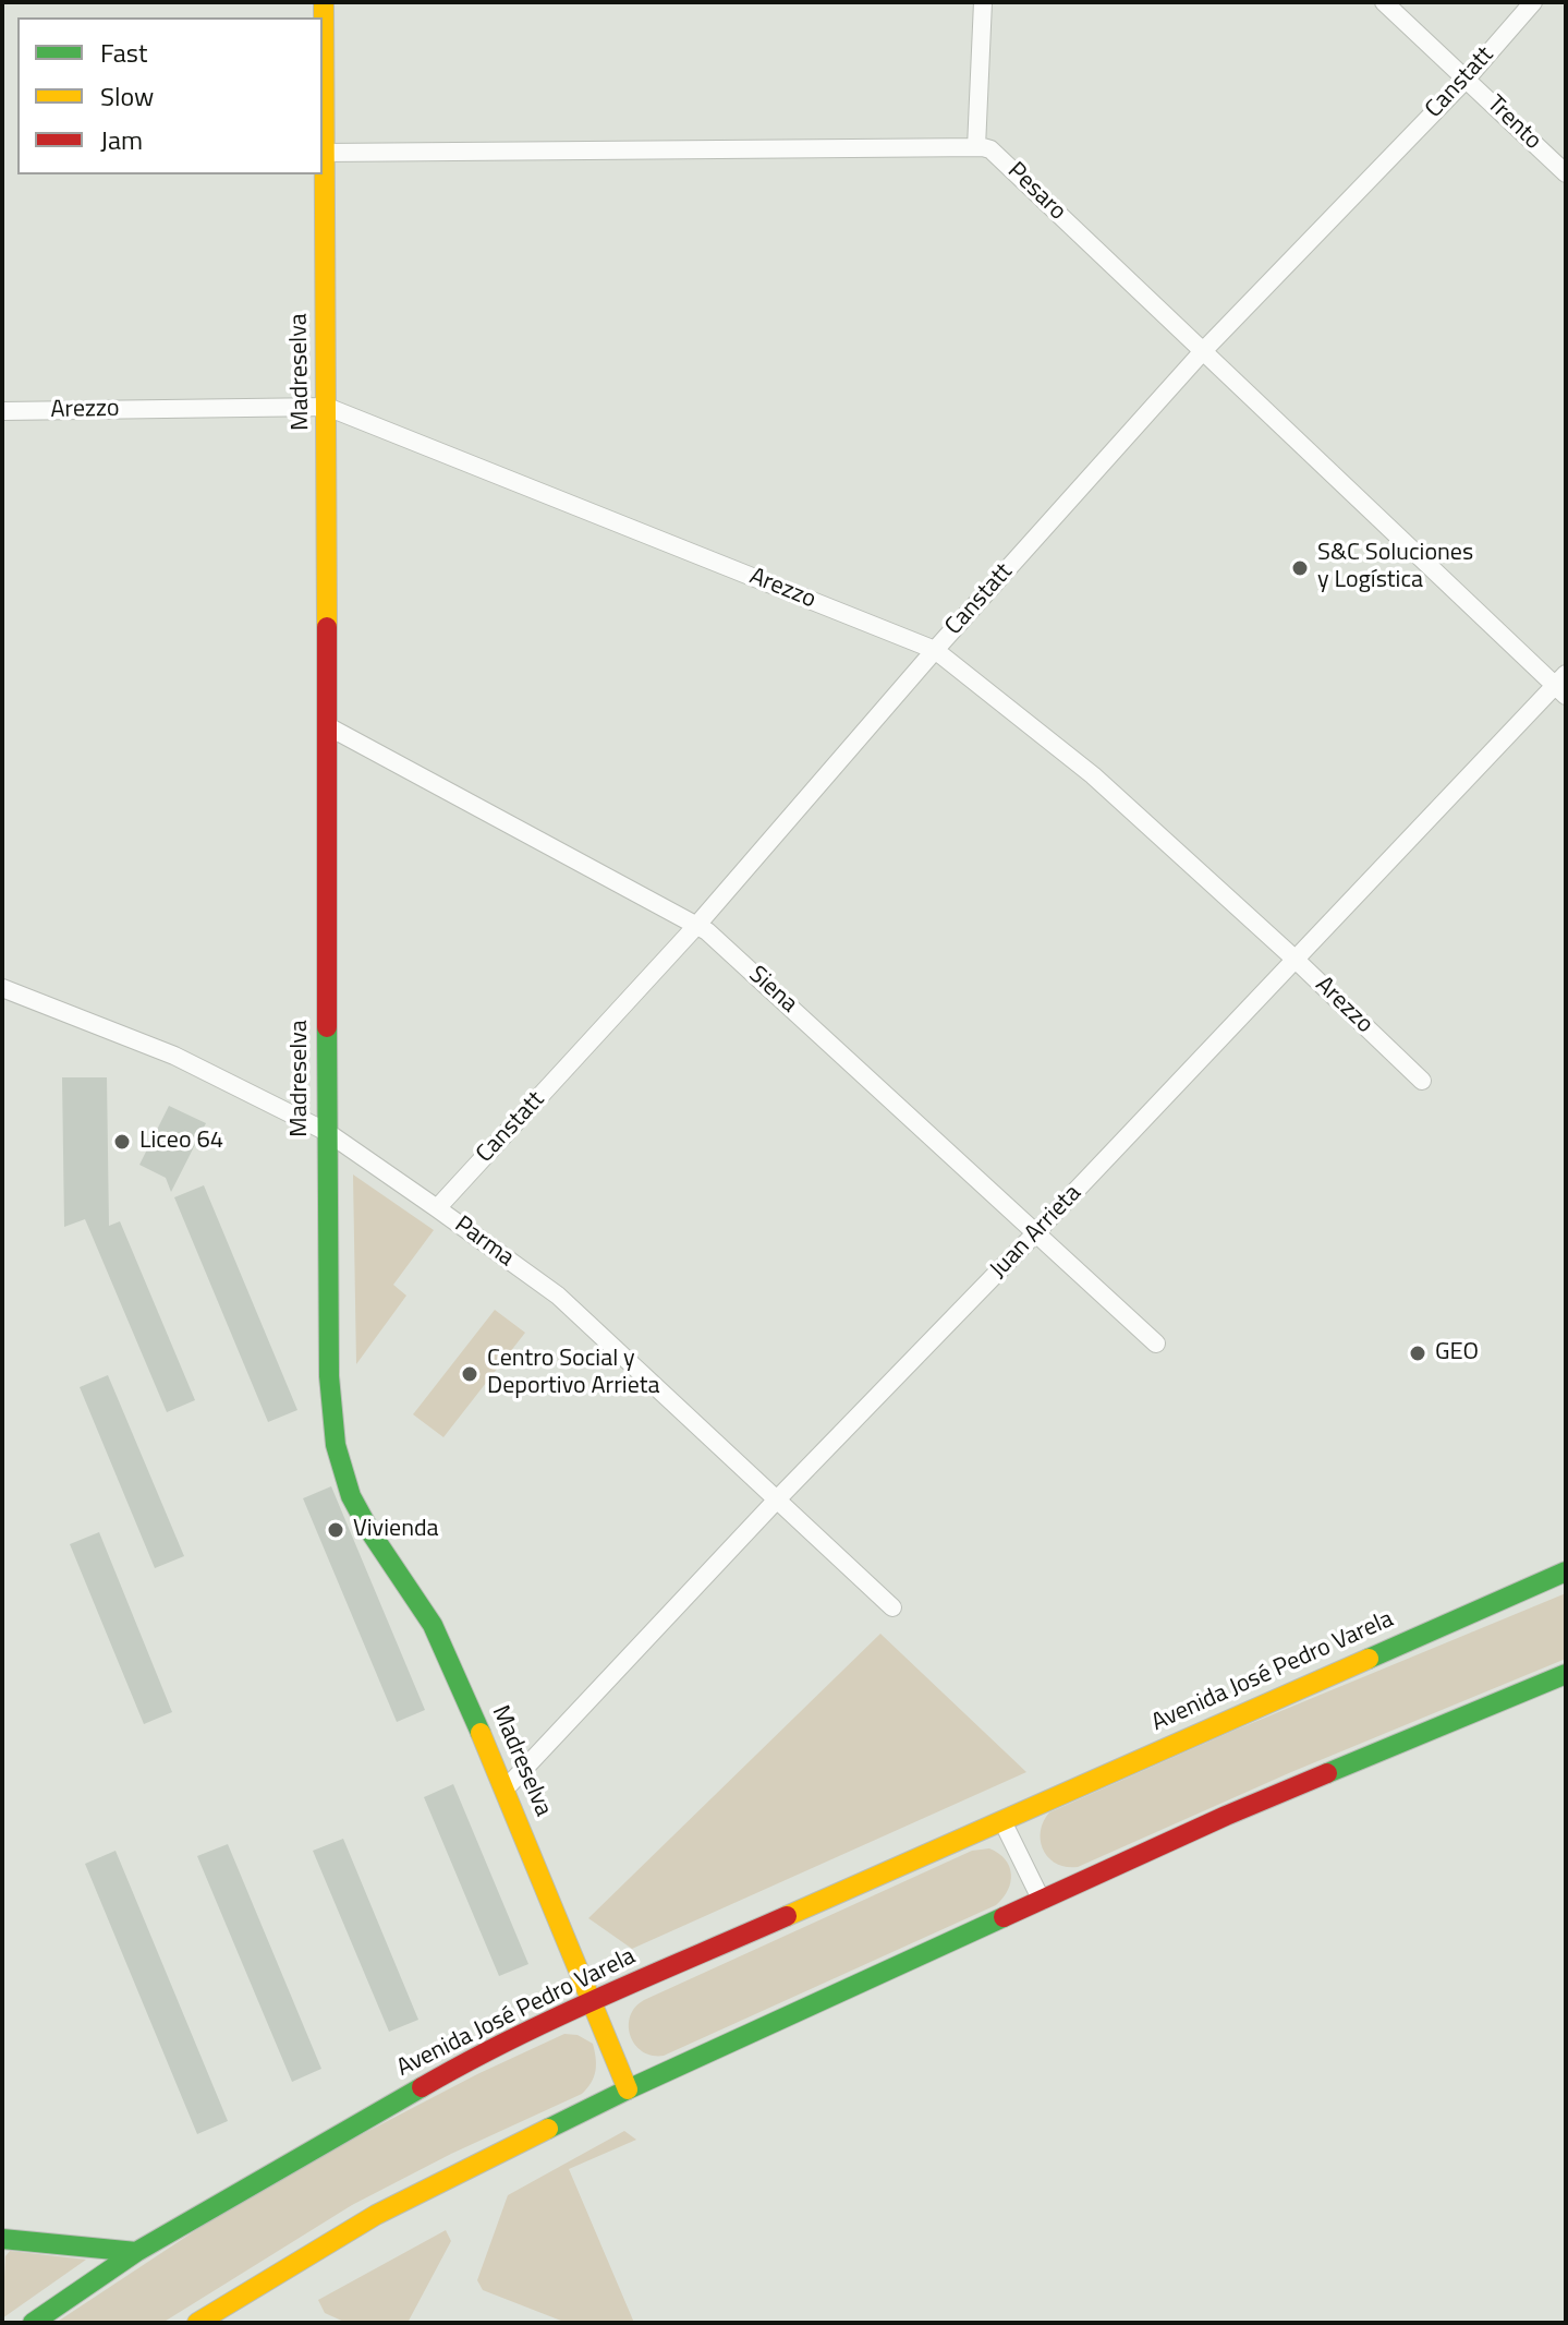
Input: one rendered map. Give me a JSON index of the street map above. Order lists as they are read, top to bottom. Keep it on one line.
{"streets":{"street":["Canstatt","Trento","Pesaro","Madreselva","Arezzo","Siena","Juan Arrieta","Parma","Avenida José Pedro Varela"]},"crossings":[["Canstatt","Trento"],["Canstatt","Pesaro"],["Canstatt","Arezzo"],["Canstatt","Siena"],["Canstatt","Parma"],["Pesaro","Juan Arrieta"],["Madreselva","Arezzo"],["Madreselva","Siena"],["Madreselva","Juan Arrieta"],["Madreselva","Parma"],["Madreselva","Avenida José Pedro Varela"],["Arezzo","Juan Arrieta"],["Siena","Juan Arrieta"],["Juan Arrieta","Parma"]],"places":["S&C Soluciones y Logística","Liceo 64","GEO","Centro Social y Deportivo Arrieta","Vivienda"],"legend":["Fast","Slow","Jam"]}
